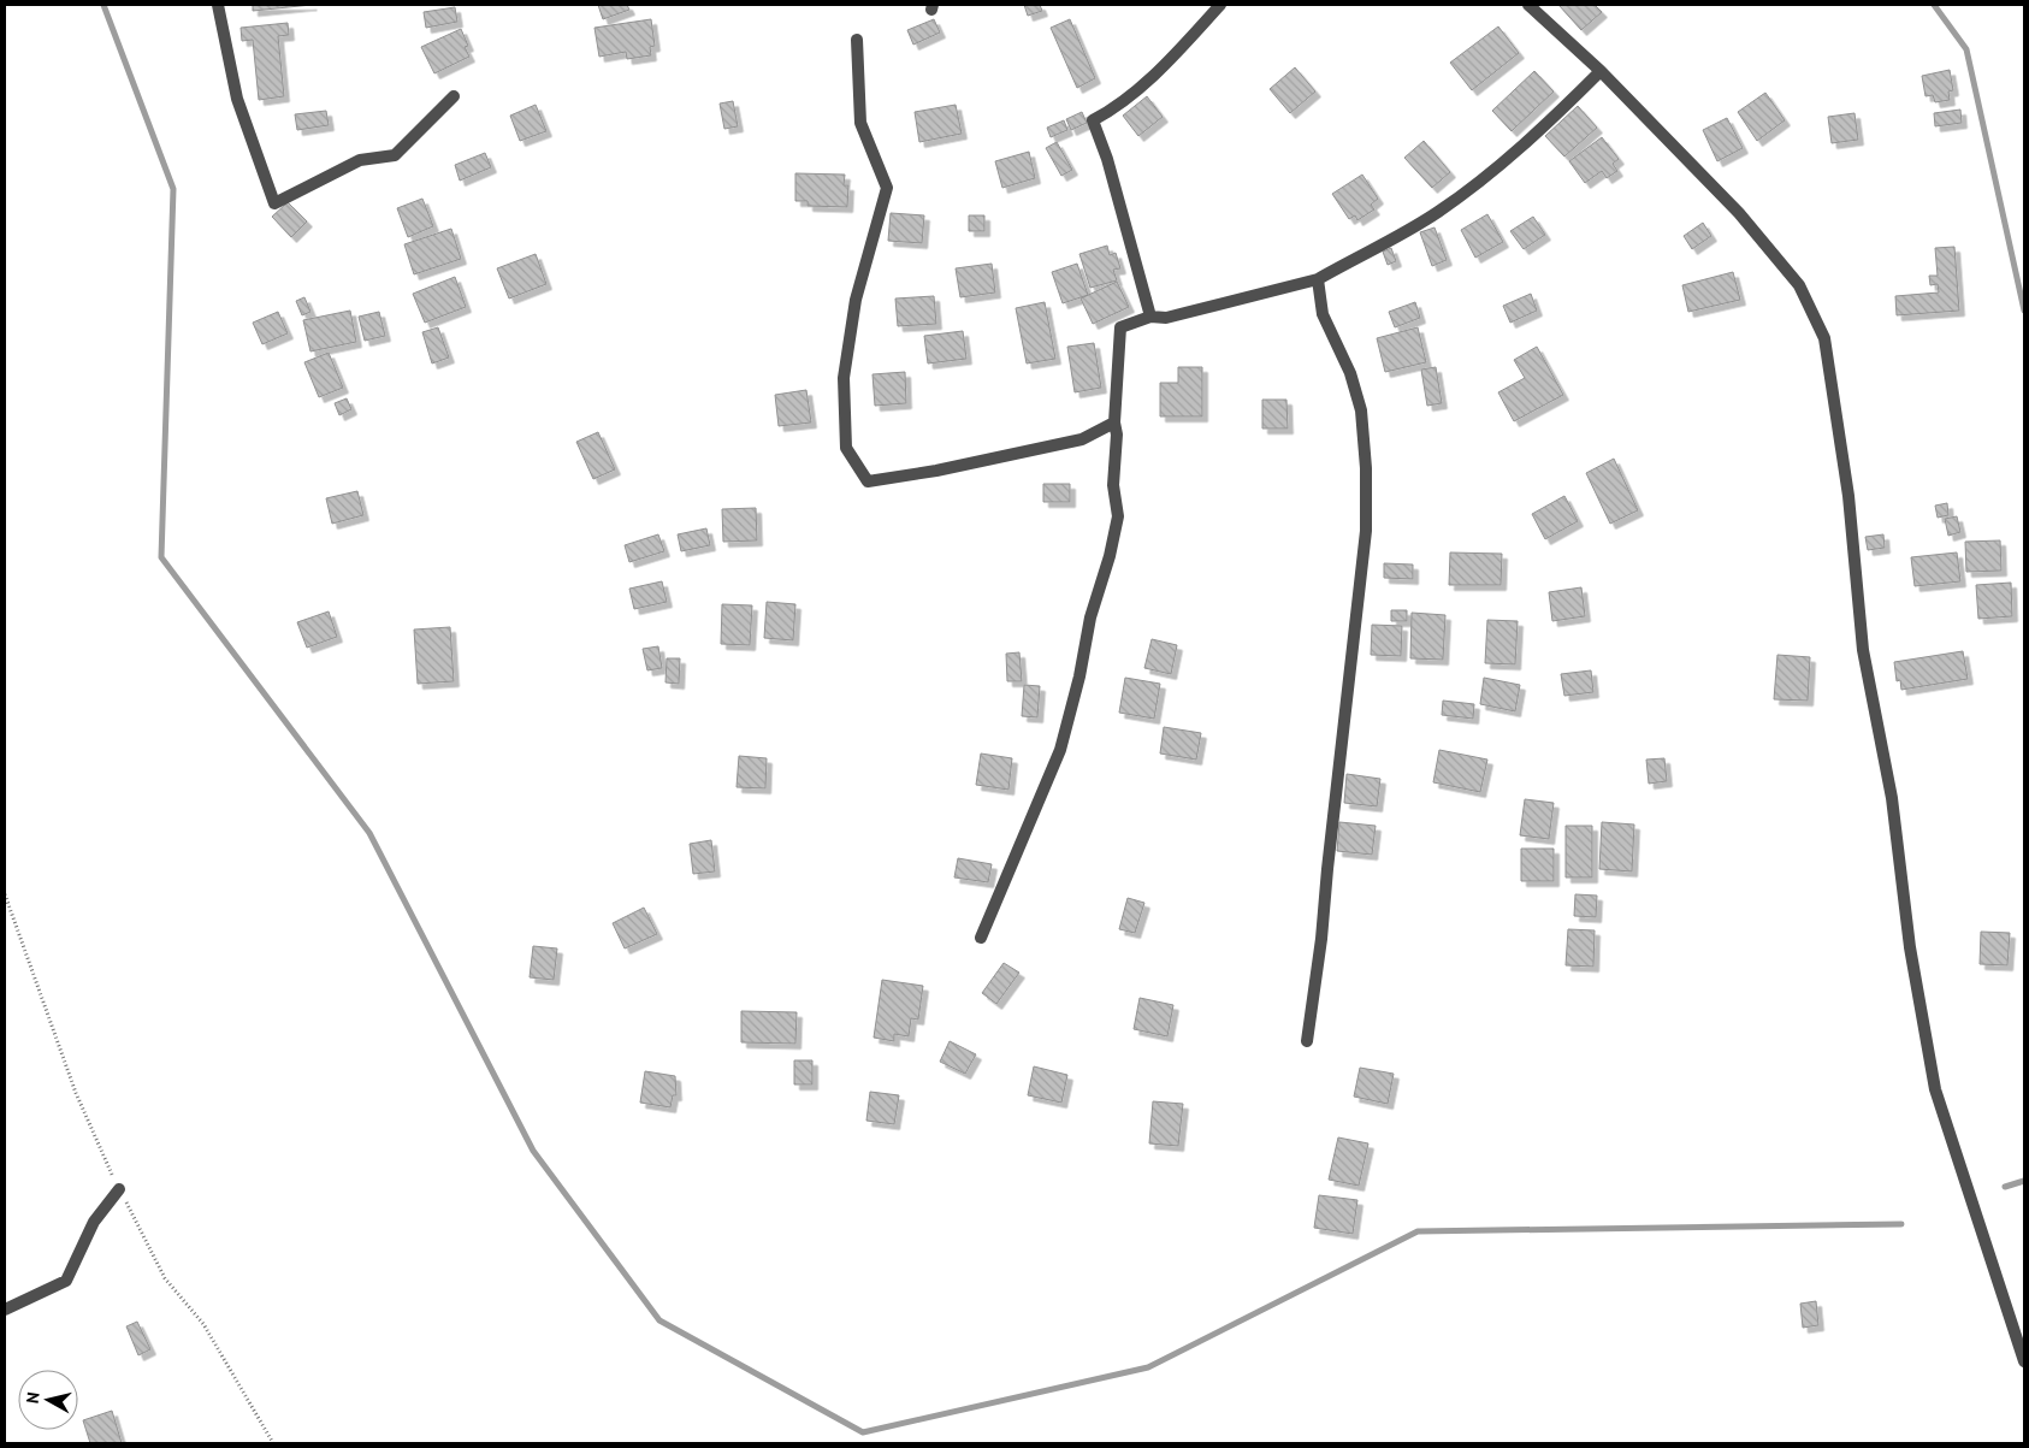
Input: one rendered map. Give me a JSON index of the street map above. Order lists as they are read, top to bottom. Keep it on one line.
{"north":"left"}
